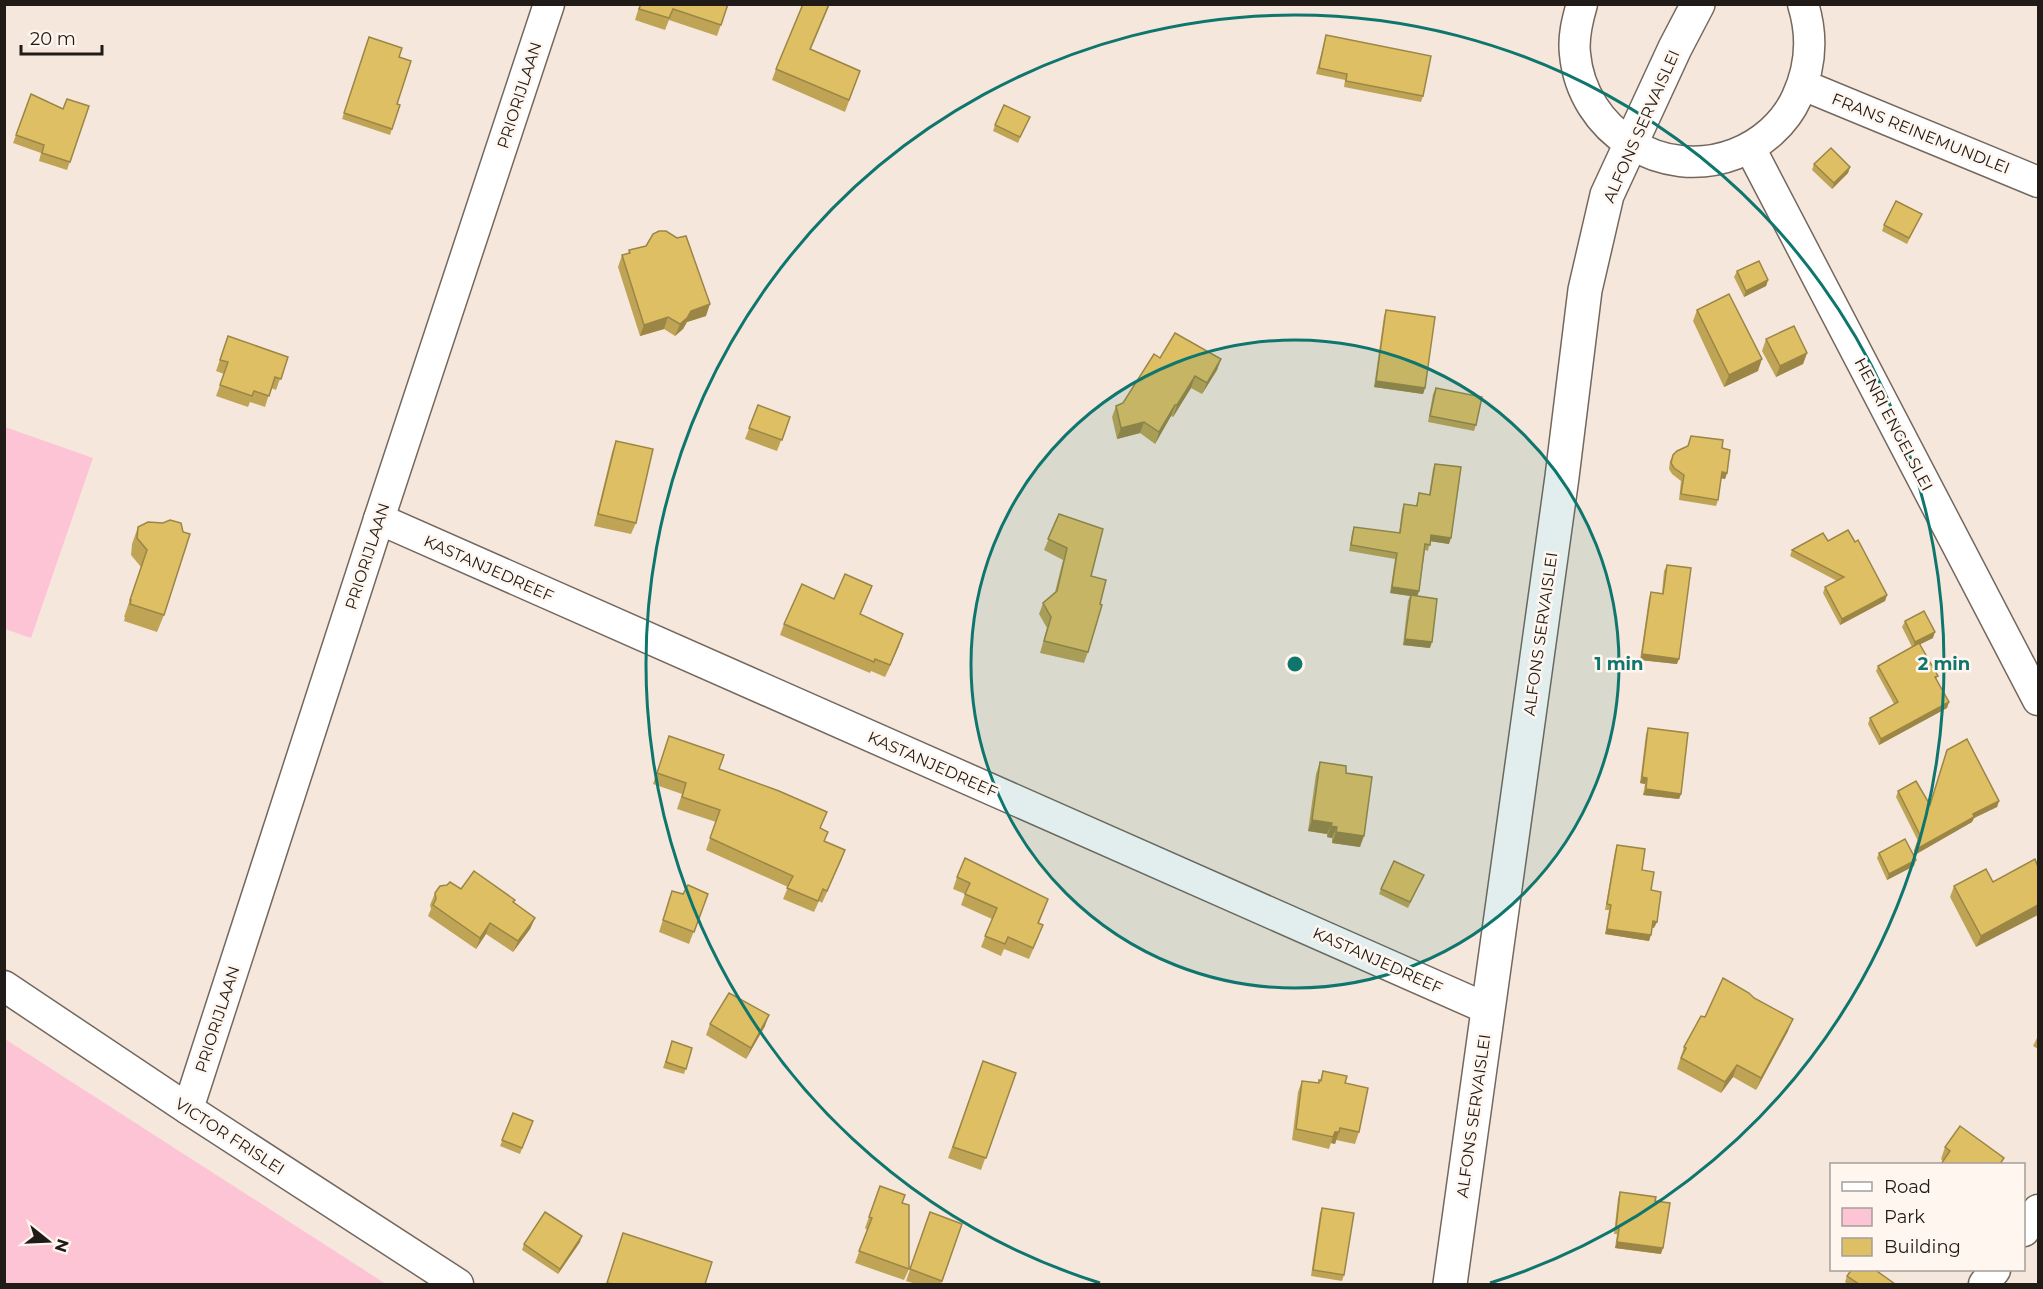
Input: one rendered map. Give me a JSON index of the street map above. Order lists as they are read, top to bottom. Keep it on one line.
{"streets":{"street":["PRIORIJLAAN","ALFONS SERVAISLEI","FRANS REINEMUNDLEI","HENRI ENGELSLEI","KASTANJEDREEF","VICTOR FRISLEI"]},"crossings":[["PRIORIJLAAN","KASTANJEDREEF"],["PRIORIJLAAN","VICTOR FRISLEI"],["ALFONS SERVAISLEI","KASTANJEDREEF"]],"legend":["Road","Park","Building"],"scale_bar":"20 m","north":"right","rings":["1 min","2 min"]}
